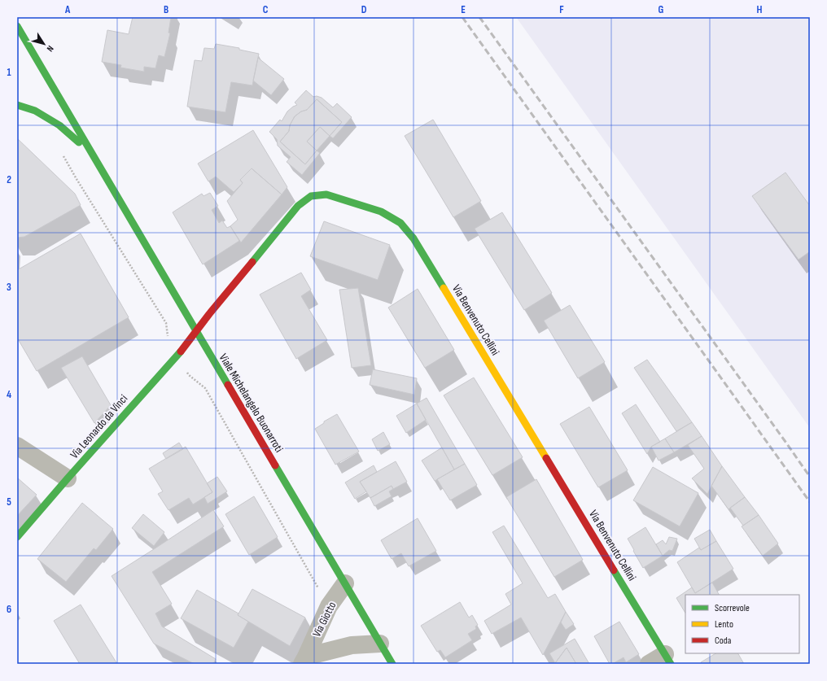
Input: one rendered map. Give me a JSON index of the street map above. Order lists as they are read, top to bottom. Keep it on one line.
{"streets":{"street":["Via Benvenuto Cellini","Viale Michelangelo Buonarroti","Via Leonardo da Vinci","Via Giotto"]},"crossings":[["Via Benvenuto Cellini","Viale Michelangelo Buonarroti"],["Via Benvenuto Cellini","Via Leonardo da Vinci"],["Viale Michelangelo Buonarroti","Via Leonardo da Vinci"],["Viale Michelangelo Buonarroti","Via Giotto"]],"legend":["Scorrevole","Lento","Coda"],"north":"bottom right","grid":{"columns":["A","B","C","D","E","F","G","H"],"rows":["1","2","3","4","5","6"]}}
